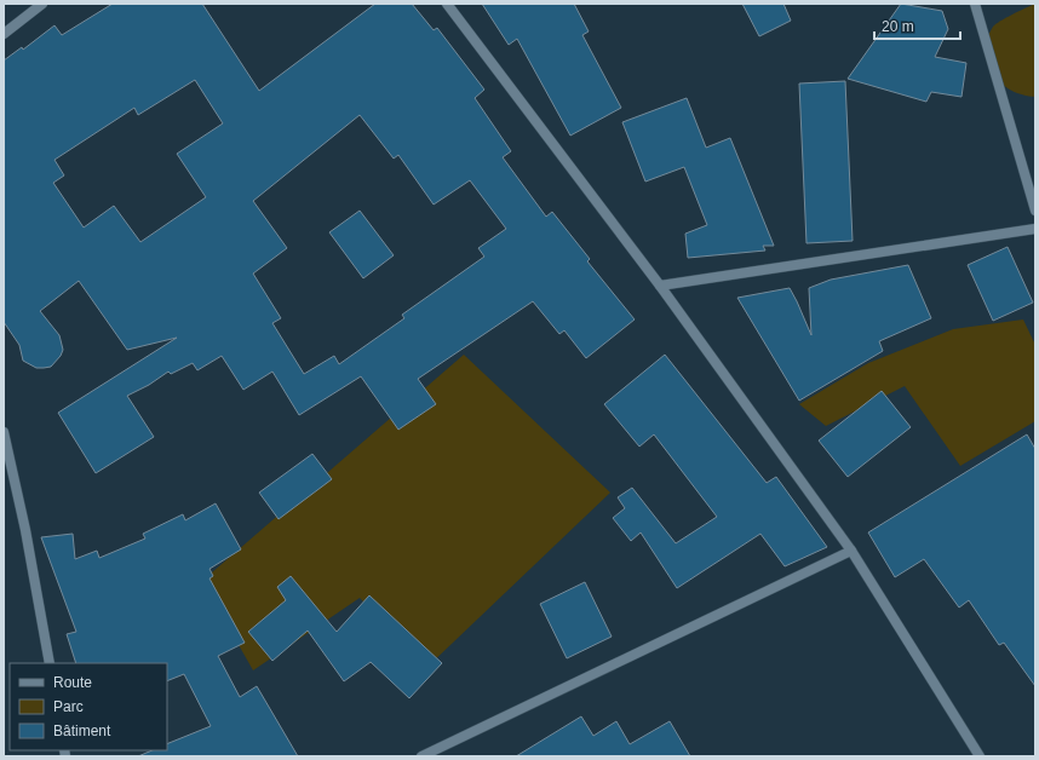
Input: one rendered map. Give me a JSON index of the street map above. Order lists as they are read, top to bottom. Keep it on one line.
{"legend":["Route","Parc","Bâtiment"],"scale_bar":"20 m"}
